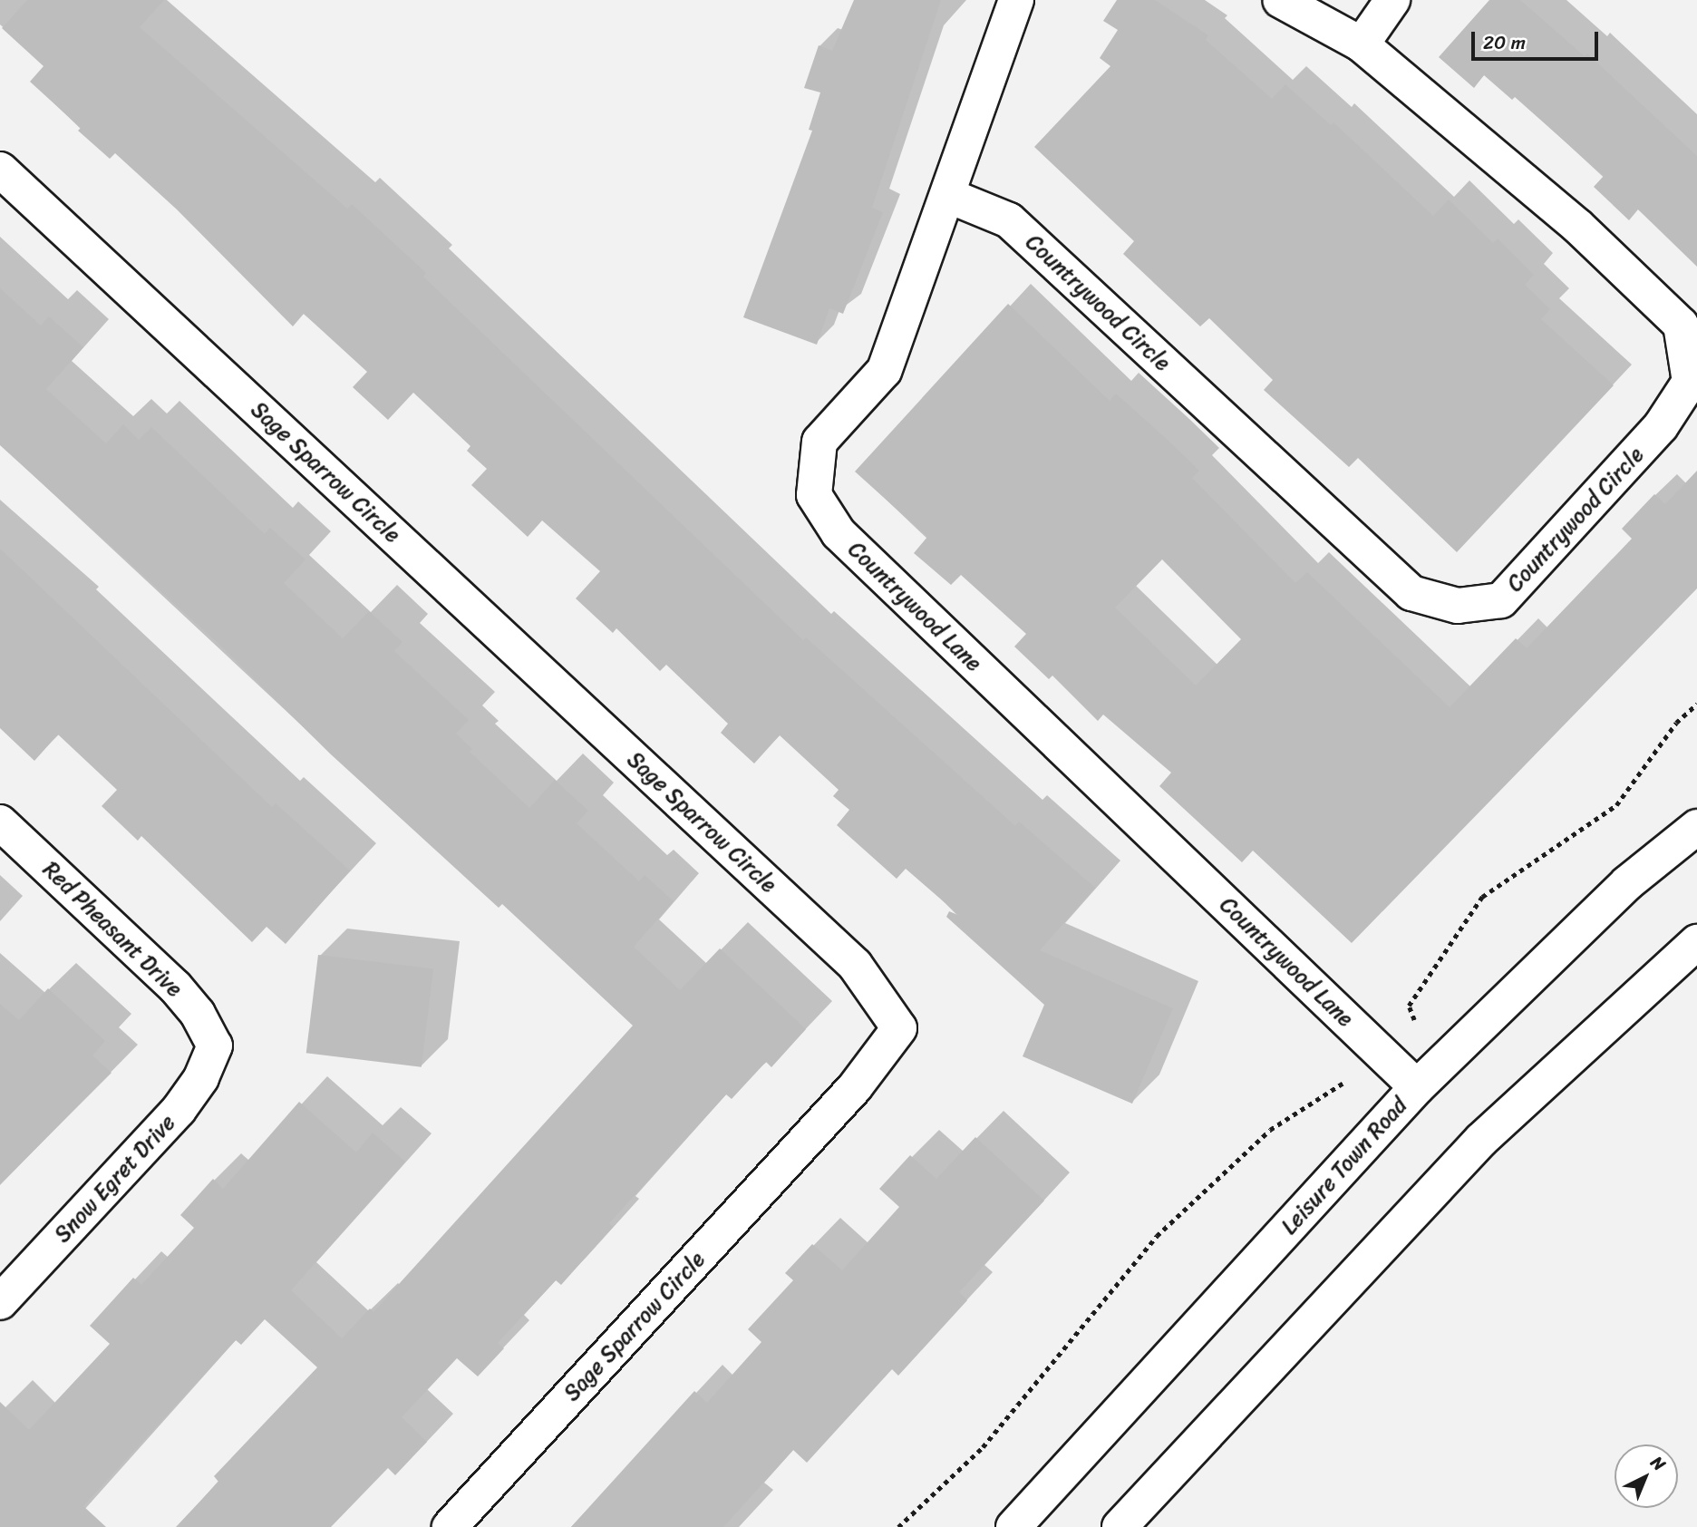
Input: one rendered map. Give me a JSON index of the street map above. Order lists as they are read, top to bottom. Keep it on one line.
{"streets":{"street":["Countrywood Circle","Sage Sparrow Circle","Countrywood Lane","Red Pheasant Drive","Leisure Town Road","Snow Egret Drive"]},"crossings":[["Countrywood Circle","Countrywood Lane"],["Countrywood Lane","Leisure Town Road"],["Red Pheasant Drive","Snow Egret Drive"]],"scale_bar":"20 m","north":"top right"}
